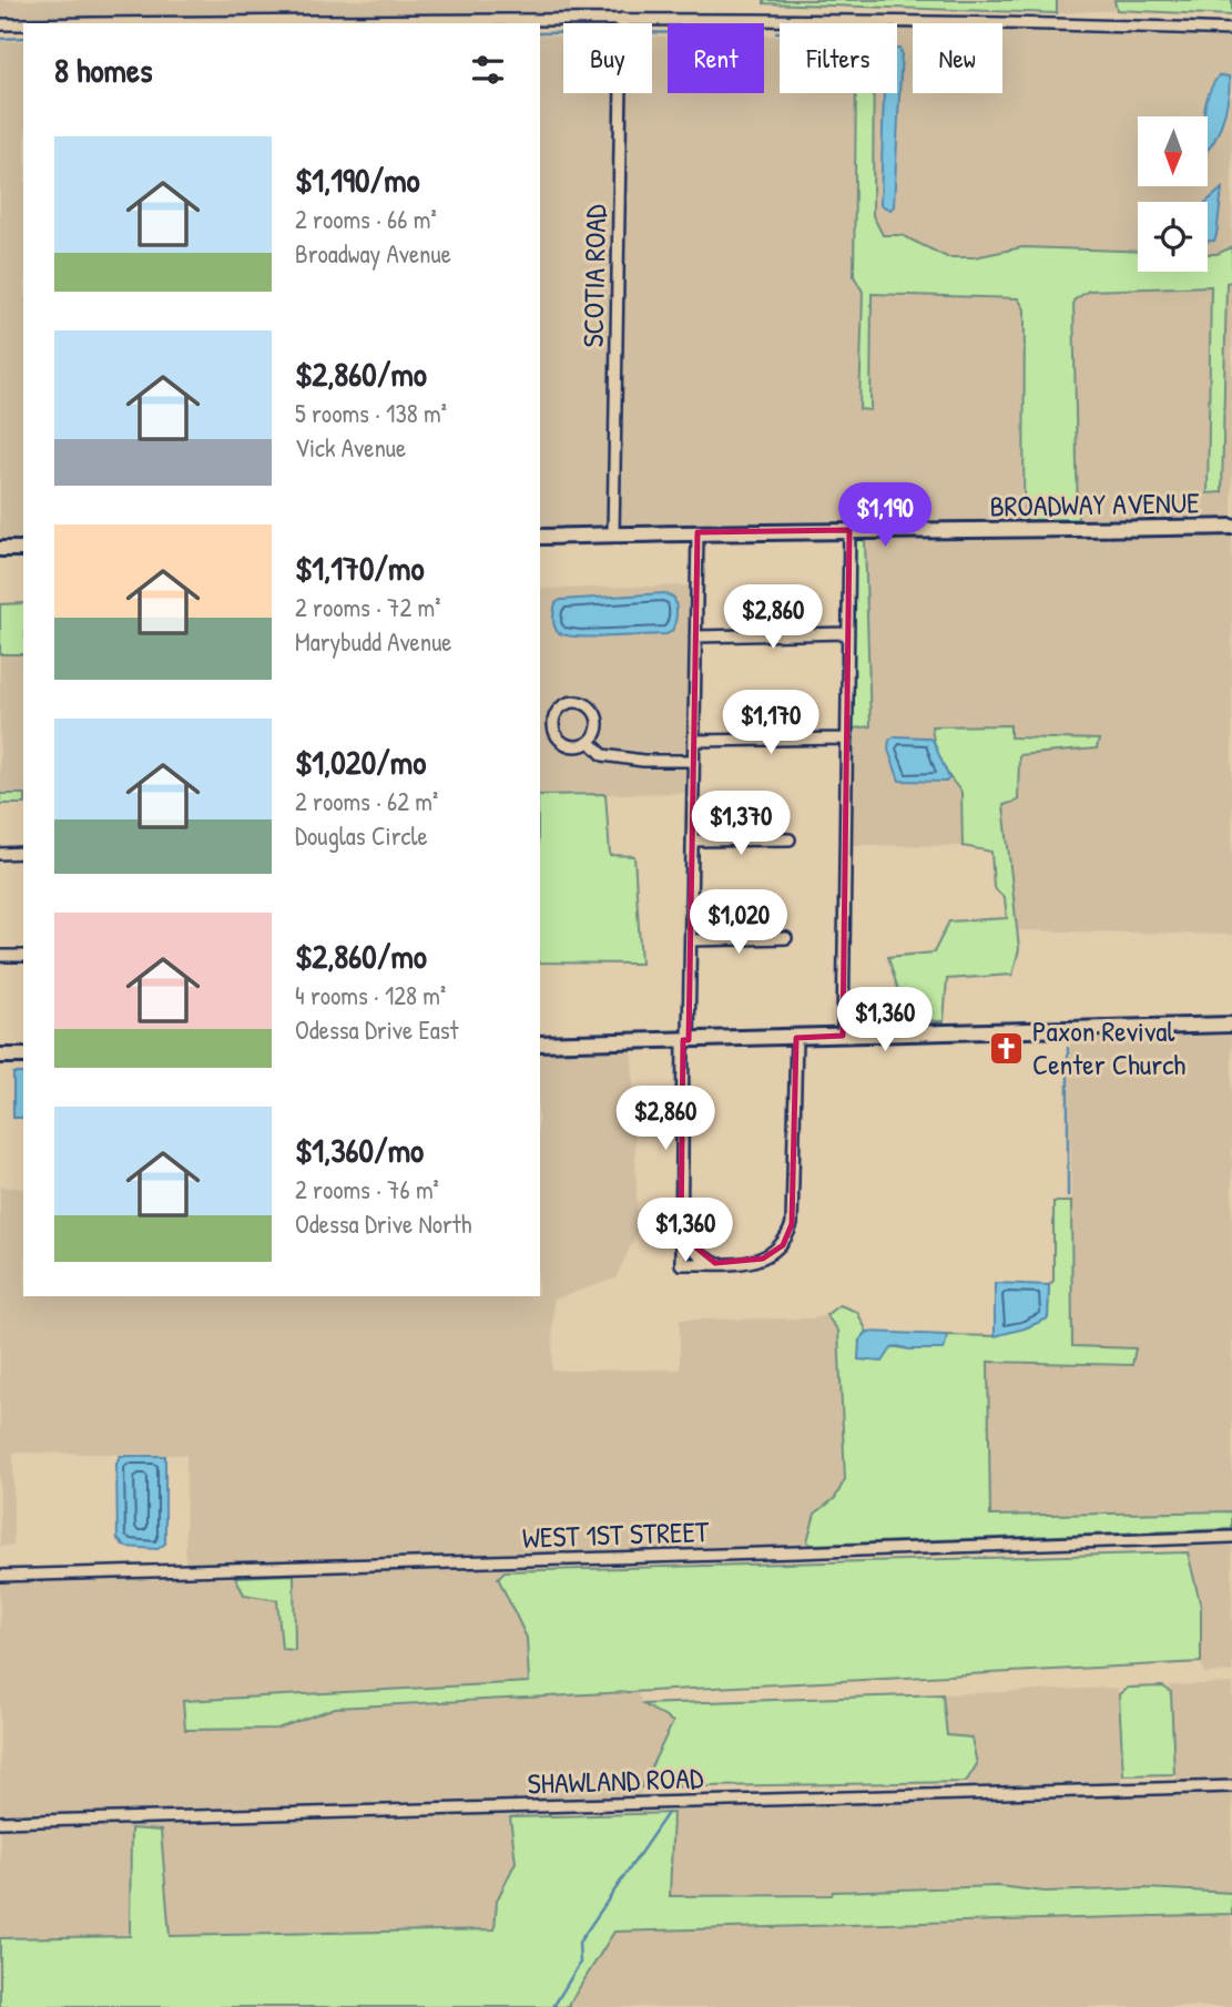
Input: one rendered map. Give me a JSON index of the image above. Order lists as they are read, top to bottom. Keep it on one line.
{"streets":{"street":["SCOTIA ROAD","BROADWAY AVENUE","WEST 1ST STREET","SHAWLAND ROAD"]},"crossings":[["SCOTIA ROAD","BROADWAY AVENUE"]],"places":{"church":["Paxon Revival Center Church"]},"north":"bottom","page":{"chip":["Buy","Rent","Filters","New"],"heading":"8 homes","list":[{"name":"$1,190/mo","note":"2 rooms · 66 m² · Broadway Avenue"},{"name":"$2,860/mo","note":"5 rooms · 138 m² · Vick Avenue"},{"name":"$1,170/mo","note":"2 rooms · 72 m² · Marybudd Avenue"},{"name":"$1,020/mo","note":"2 rooms · 62 m² · Douglas Circle"},{"name":"$2,860/mo","note":"4 rooms · 128 m² · Odessa Drive East"},{"name":"$1,360/mo","note":"2 rooms · 76 m² · Odessa Drive North"}],"price":["$1,190","$2,860","$1,170","$1,370","$1,020","$1,360","$2,860","$1,360"]}}
